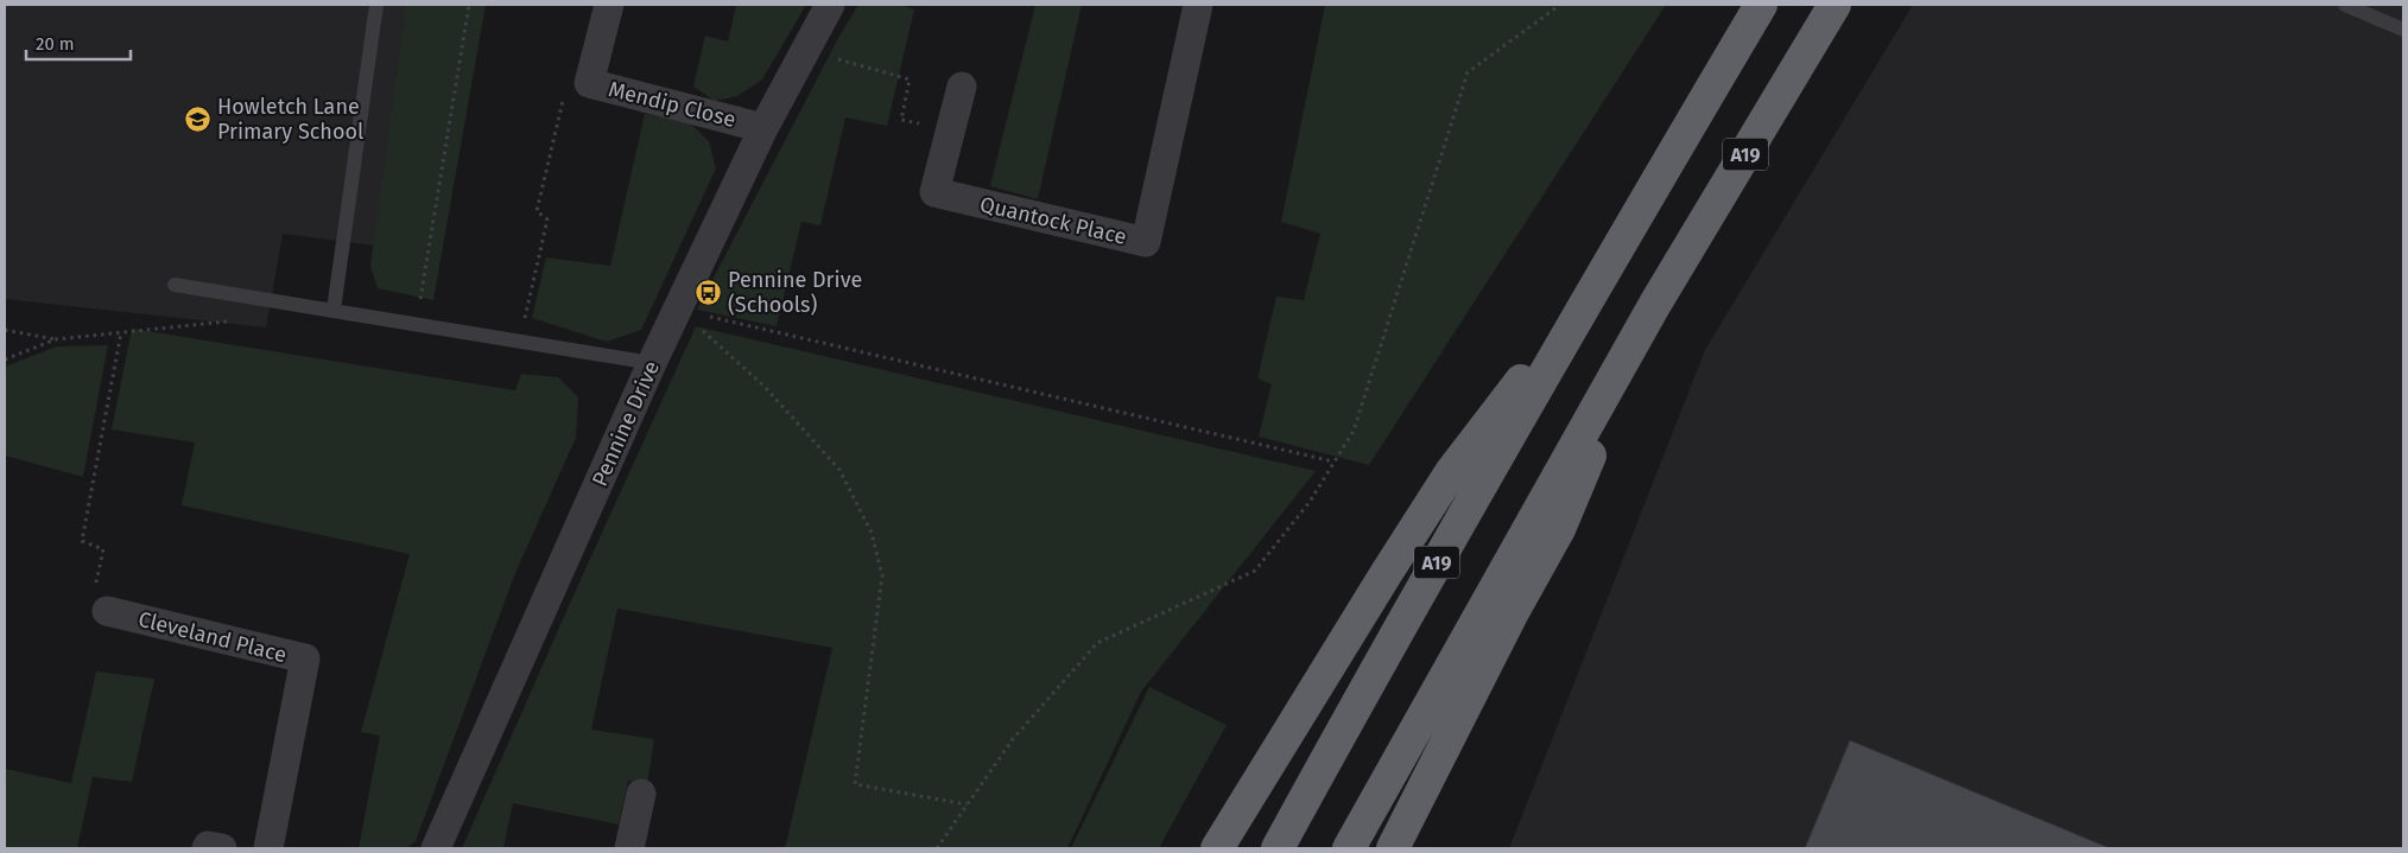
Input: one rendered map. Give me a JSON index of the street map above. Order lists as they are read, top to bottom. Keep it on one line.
{"streets":{"highway":["A19"],"street":["Mendip Close","Quantock Place","Pennine Drive","Cleveland Place"]},"crossings":[["Mendip Close","Pennine Drive"]],"places":{"school or university":["Howletch Lane Primary School"],"bus stop":["Pennine Drive (Schools)"]},"scale_bar":"20 m"}
